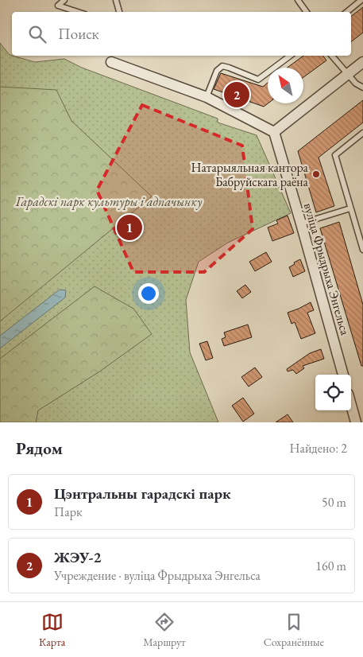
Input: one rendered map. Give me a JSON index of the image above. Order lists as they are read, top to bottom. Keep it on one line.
{"streets":{"street":["вуліца Фрыдрыха Энгельса"]},"parks":["Гарадскі парк культуры і адпачынку"],"places":["Натарыяльная кантора Бабруйскага раёна"],"north":"top left","page":{"search":"Поиск","pins":["2","1"],"heading":["Рядом","Найдено: 2"],"list":[{"mark":"1","name":"Цэнтральны гарадскі парк","note":"Парк","value":"50 m"},{"mark":"2","name":"ЖЭУ-2","note":"Учреждение · вуліца Фрыдрыха Энгельса","value":"160 m"}],"nav":["Карта","Маршрут","Сохранённые"]}}
